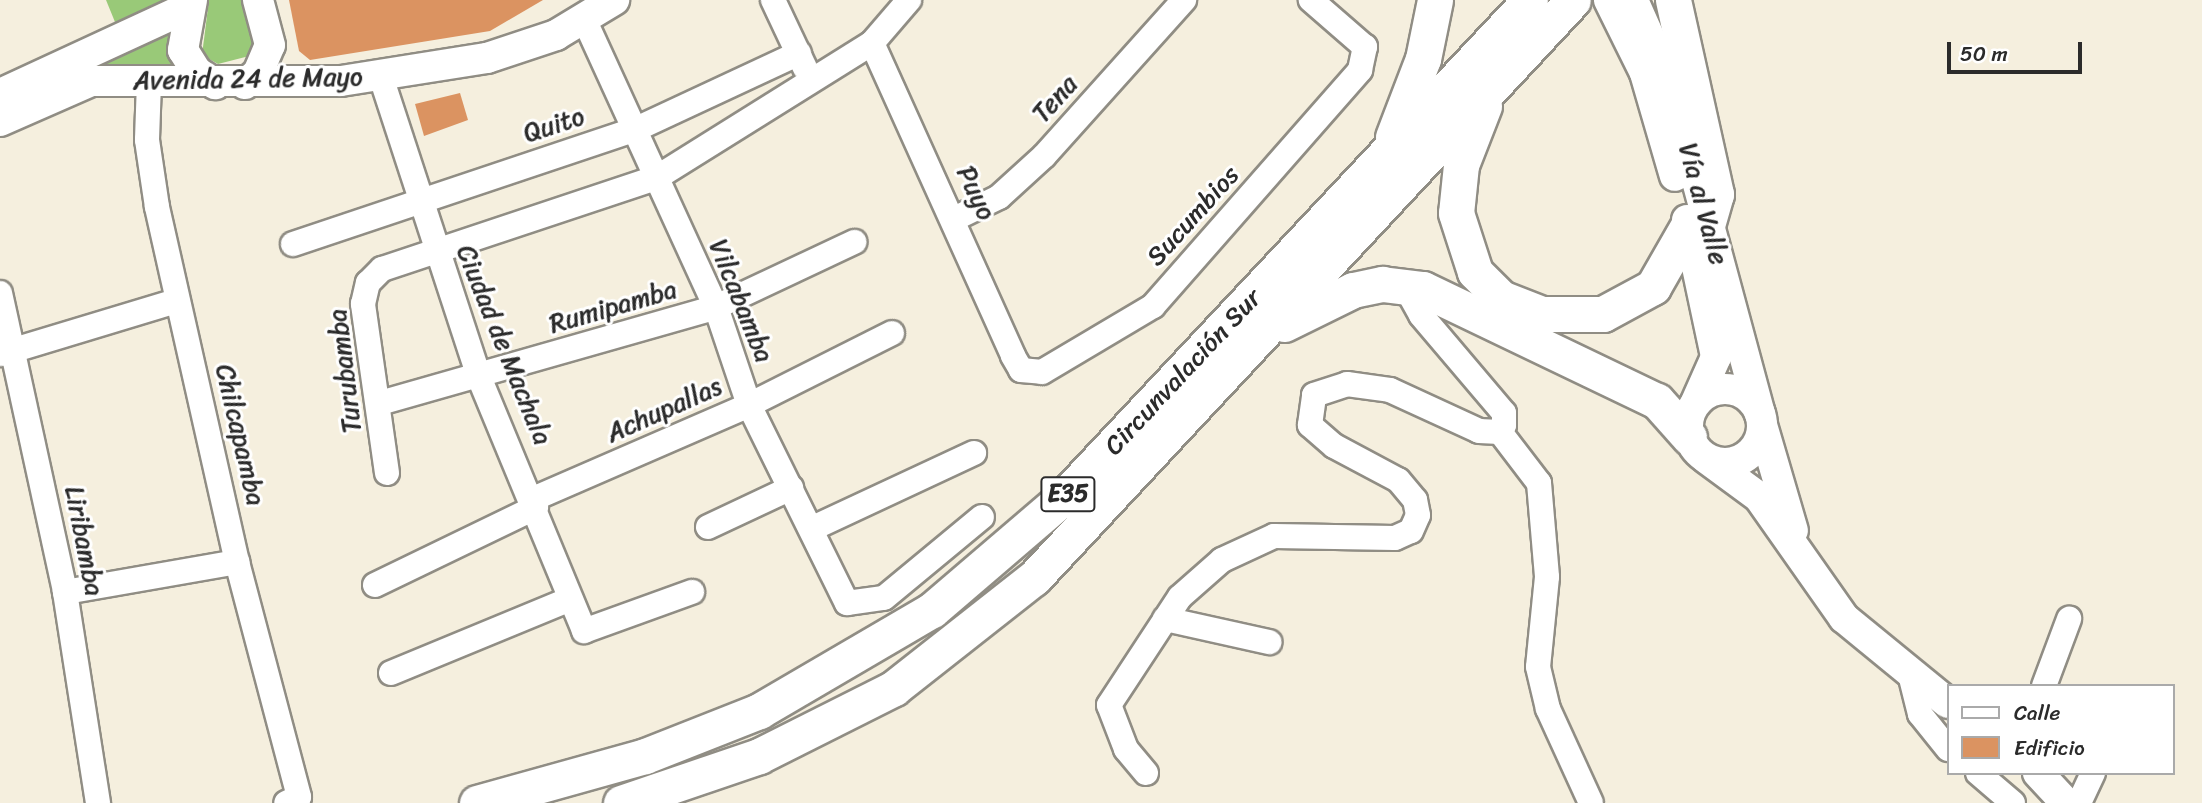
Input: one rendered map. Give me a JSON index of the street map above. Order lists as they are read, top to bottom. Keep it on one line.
{"streets":{"highway":["Circunvalación Sur","E35"],"main road":["Avenida 24 de Mayo","Vía al Valle"],"street":["Tena","Quito","Puyo","Sucumbios","Vilcabamba","Rumipamba","Ciudad de Machala","Turubamba","Achupallas","Chilcapamba","Liribamba"]},"crossings":[["Avenida 24 de Mayo","Vilcabamba"],["Avenida 24 de Mayo","Ciudad de Machala"],["Avenida 24 de Mayo","Chilcapamba"],["Tena","Puyo"],["Quito","Vilcabamba"],["Quito","Ciudad de Machala"],["Puyo","Sucumbios"],["Vilcabamba","Rumipamba"],["Vilcabamba","Achupallas"],["Rumipamba","Ciudad de Machala"],["Rumipamba","Turubamba"],["Ciudad de Machala","Turubamba"],["Ciudad de Machala","Achupallas"]],"legend":["Calle","Edificio"],"scale_bar":"50 m"}
